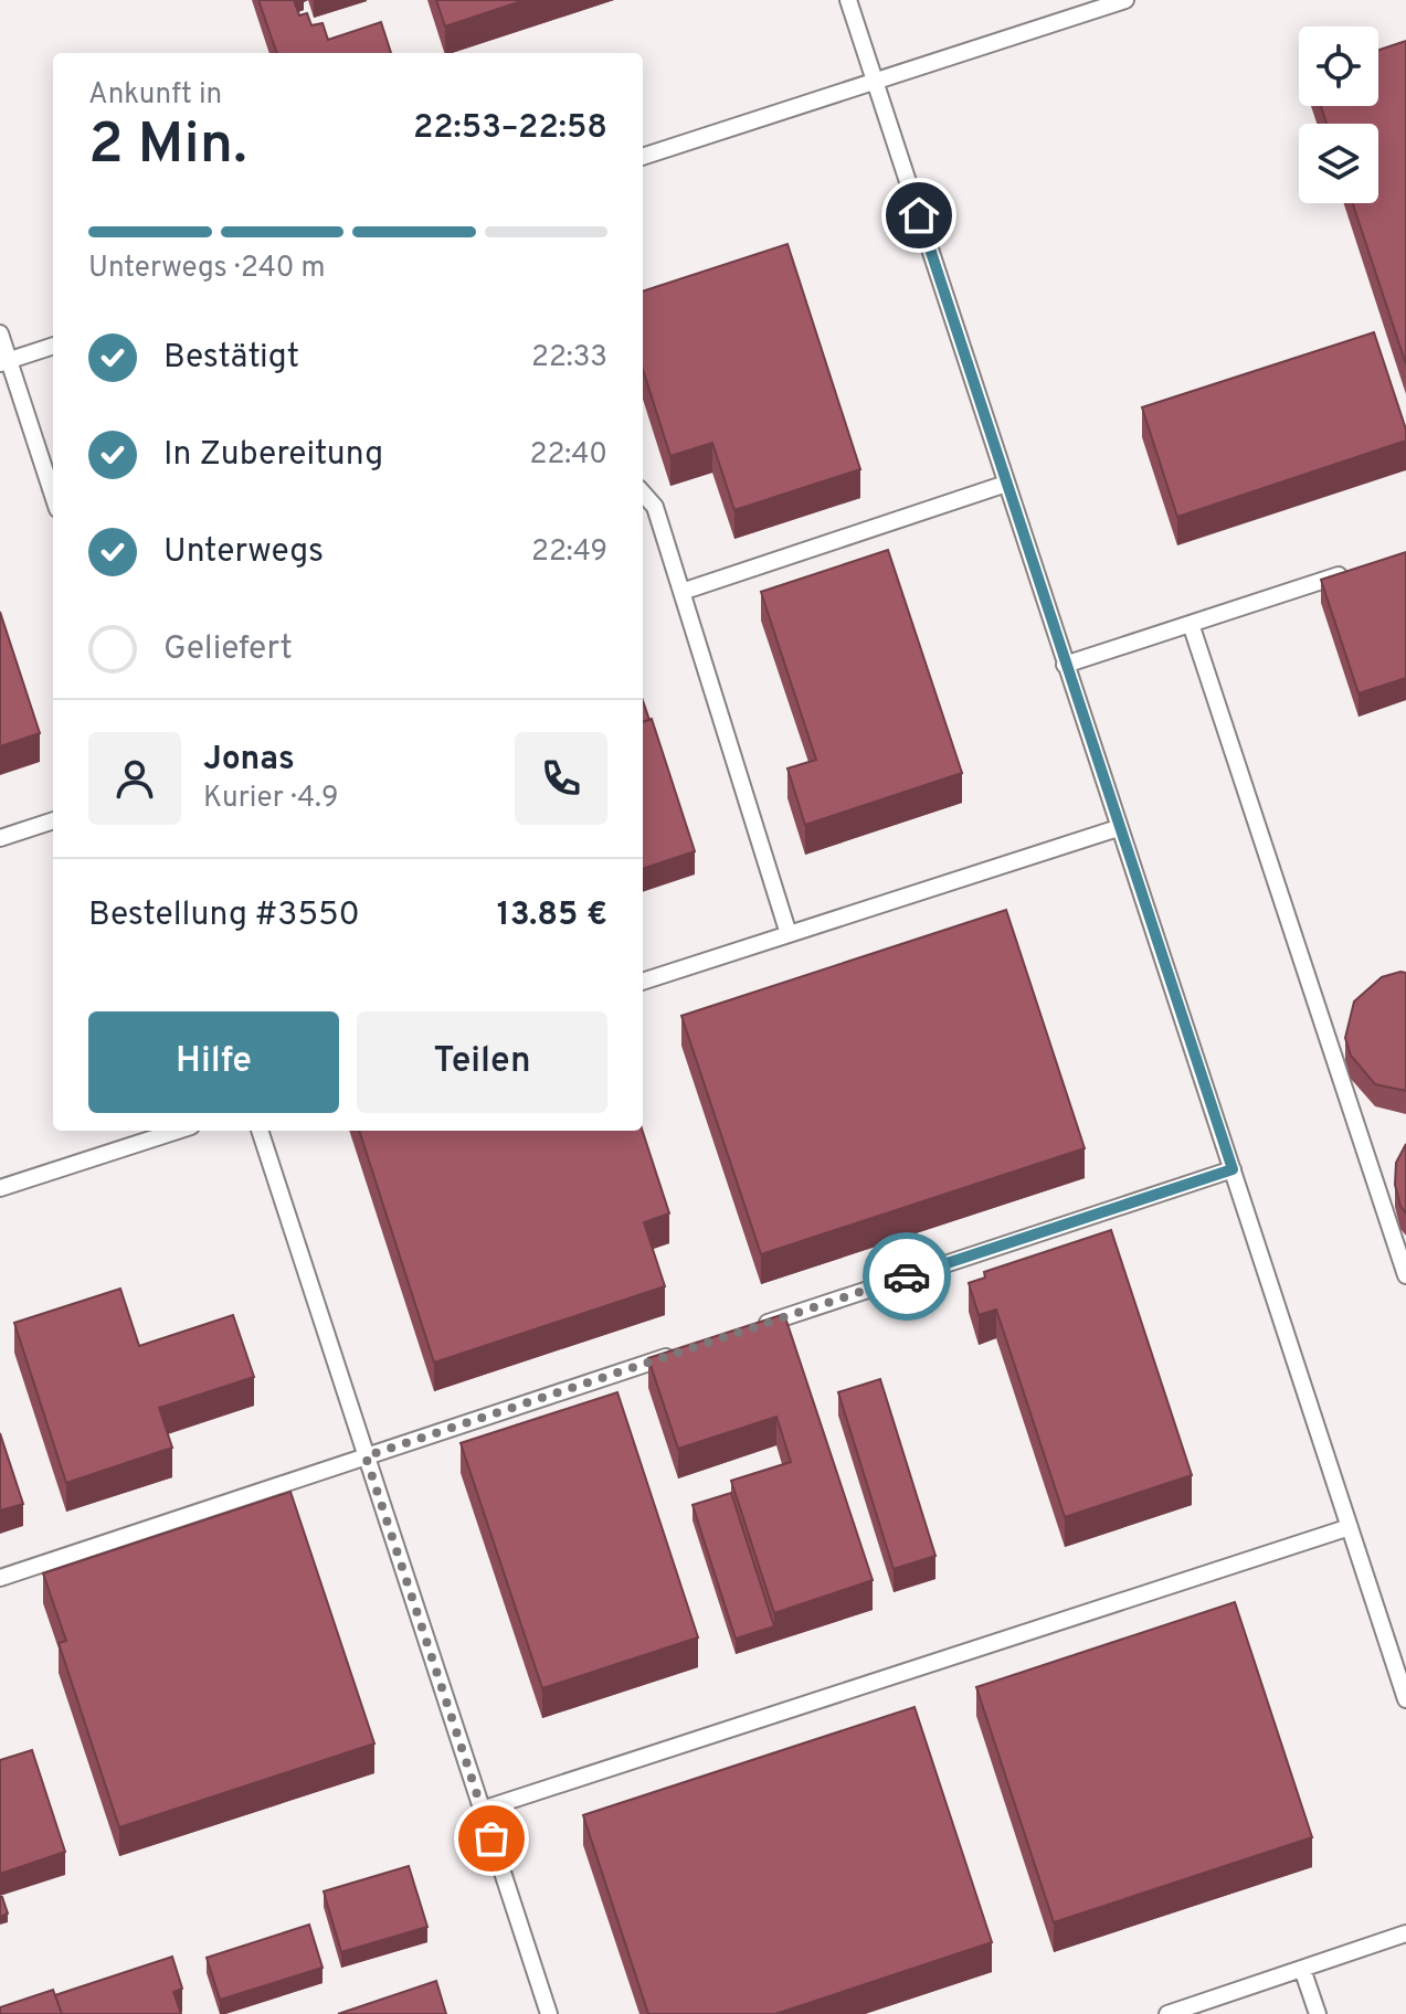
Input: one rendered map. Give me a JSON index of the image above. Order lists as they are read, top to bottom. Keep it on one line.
{"page":{"heading":["2 Min.","Ankunft in","22:53–22:58"],"panel":["Jonas","Kurier · 4.9","Bestellung #3550","13.85 €"],"bar":"Unterwegs · 240 m","list":[["Bestätigt","22:33"],["In Zubereitung","22:40"],["Unterwegs","22:49"],"Geliefert"],"buttons":["Hilfe","Teilen"]}}
